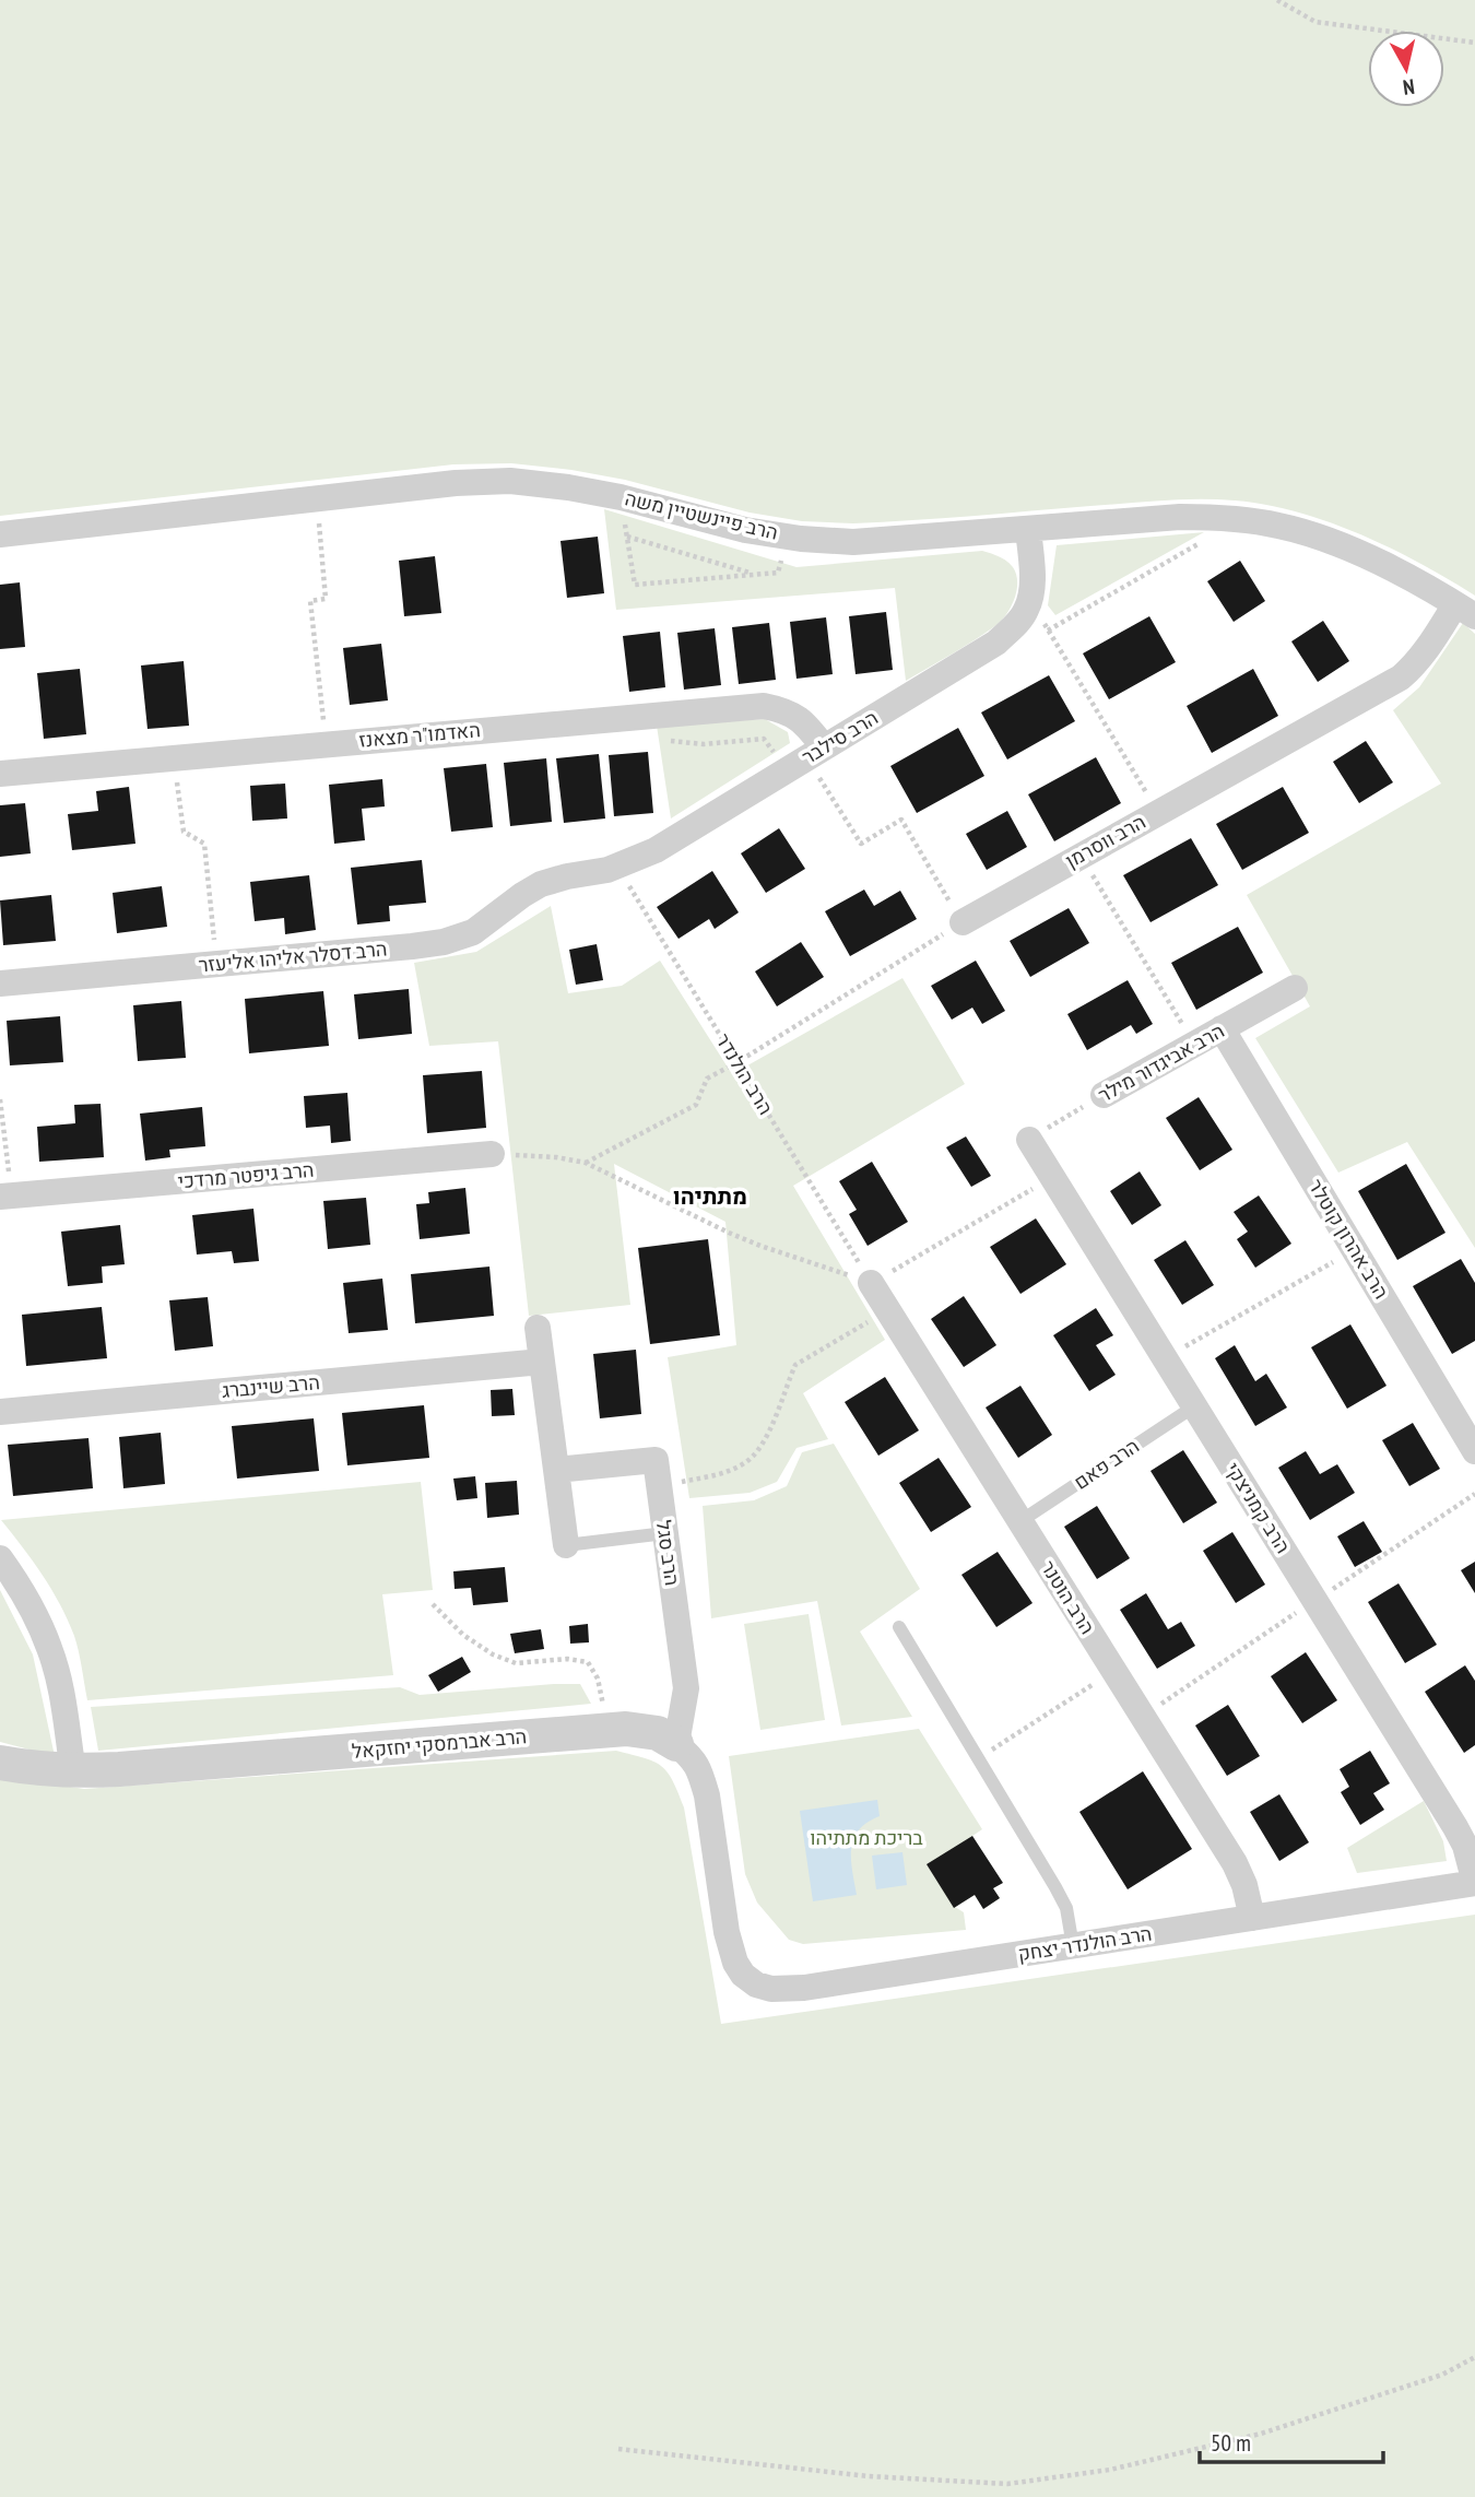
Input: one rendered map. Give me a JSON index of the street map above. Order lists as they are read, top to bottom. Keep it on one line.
{"streets":{"street":["הרב פיינשטיין משה","האדמו\"ר מצאנז","הרב סילבר","הרב ווסרמן","הרב דסלר אליהו אליעזר","הרב אביגדור מילר","הרב גיפטר מרדכי","הרב אהרון קוטלר","הרב שיינברג","הרב קמניצקי","הרב סגל","הרב הוטנר","הרב אברמסקי יחזקאל","הרב הולנדר יצחק"],"lane":["הרב פאם"],"path":["הרב הולנדר"]},"crossings":[["הרב פיינשטיין משה","הרב ווסרמן"],["האדמו\"ר מצאנז","הרב סילבר"],["הרב סילבר","הרב דסלר אליהו אליעזר"],["הרב סילבר","הרב הולנדר"],["הרב אביגדור מילר","הרב אהרון קוטלר"],["הרב אביגדור מילר","הרב קמניצקי"],["הרב הולנדר","הרב הוטנר"],["הרב פאם","הרב קמניצקי"],["הרב פאם","הרב הוטנר"],["הרב קמניצקי","הרב הולנדר יצחק"],["הרב סגל","הרב אברמסקי יחזקאל"],["הרב הוטנר","הרב הולנדר יצחק"],["הרב אברמסקי יחזקאל","הרב הולנדר יצחק"]],"districts":["מתתיהו"],"parks":["בריכת מתתיהו"],"scale_bar":"50 m","north":"bottom"}
